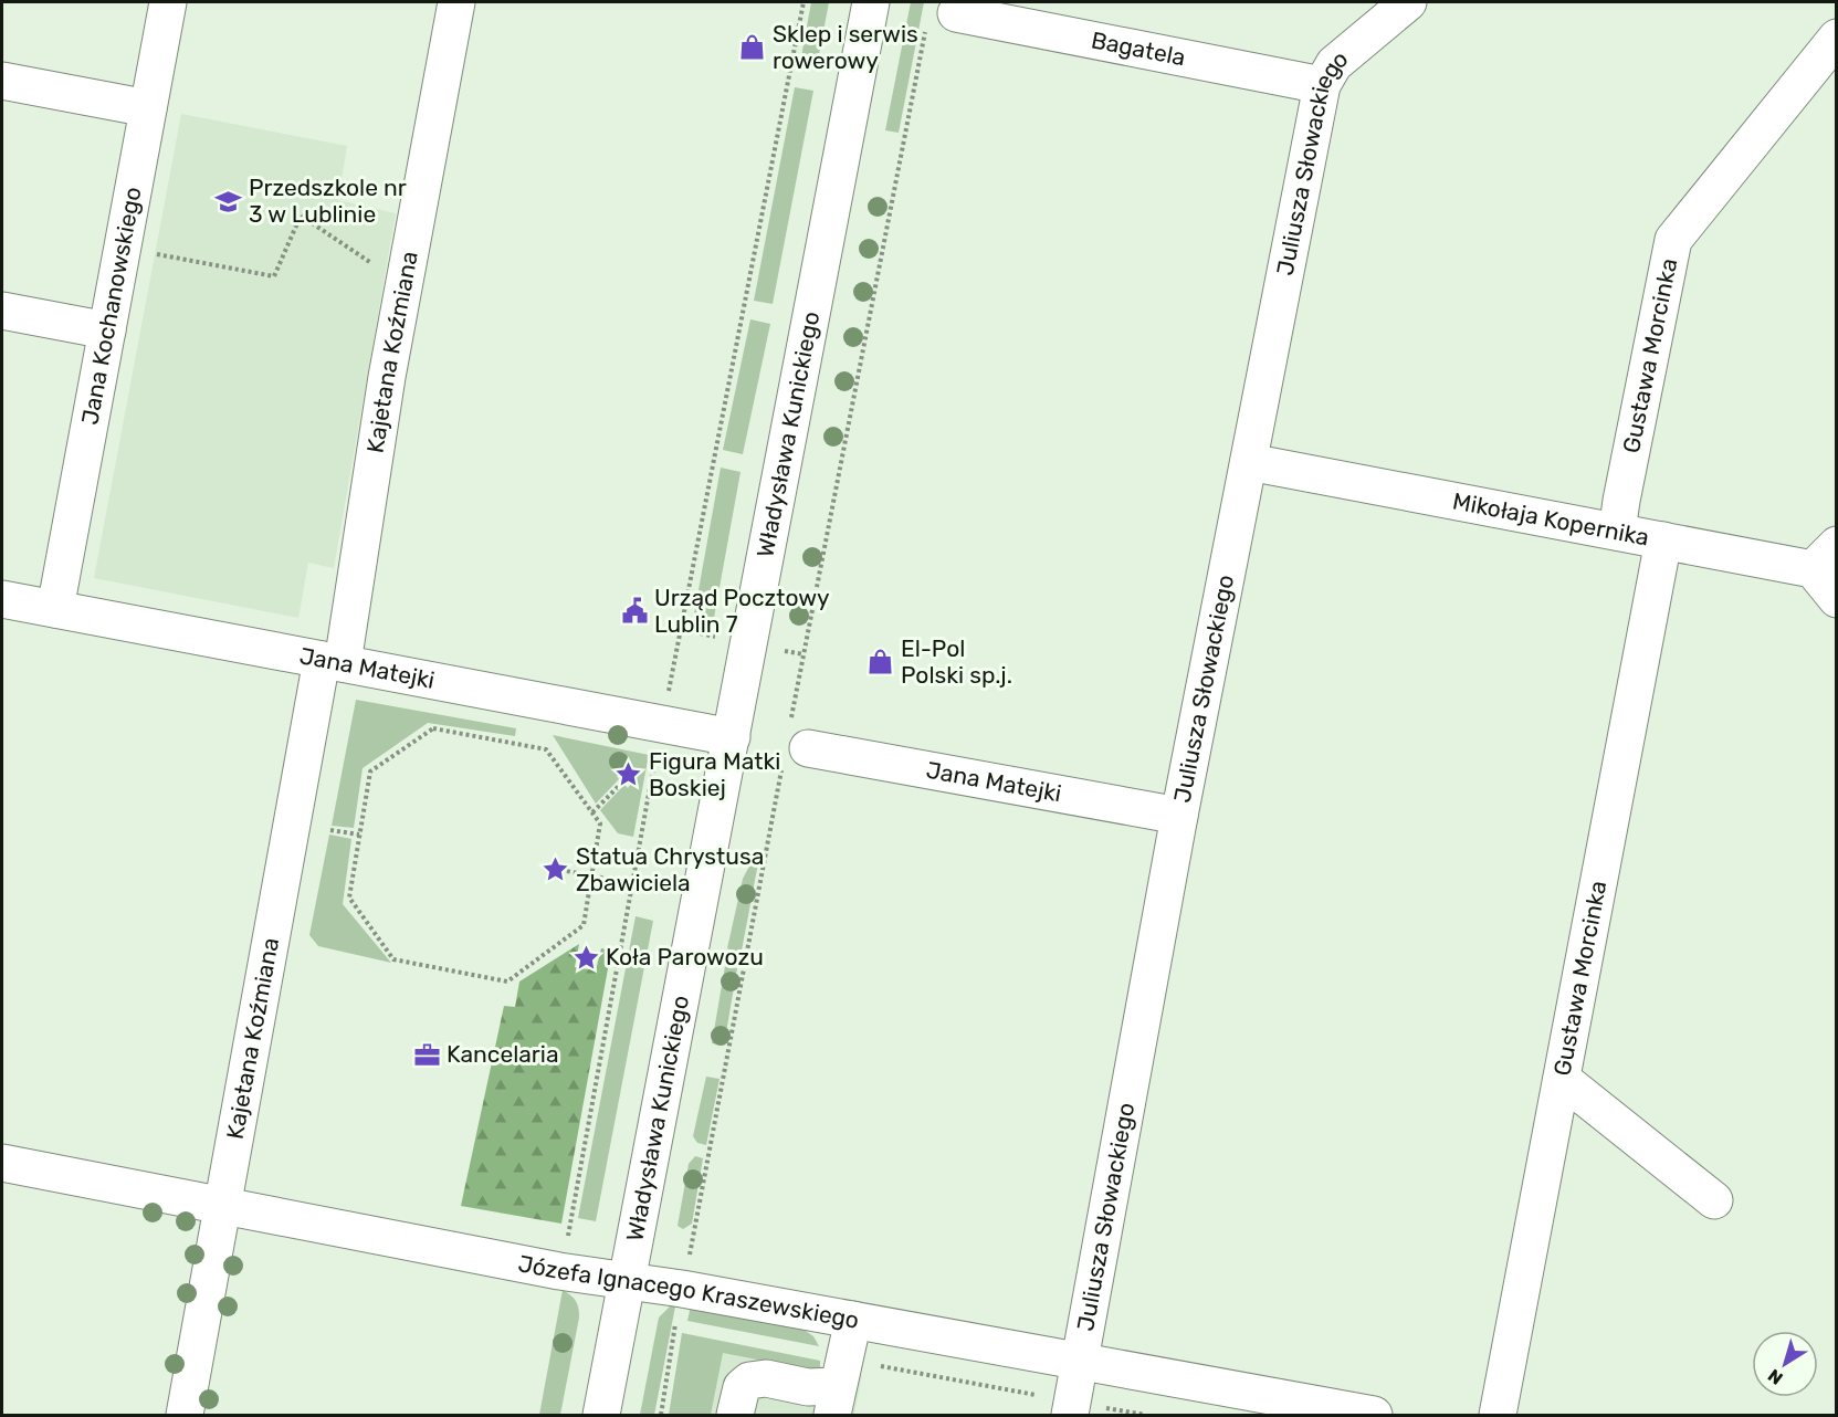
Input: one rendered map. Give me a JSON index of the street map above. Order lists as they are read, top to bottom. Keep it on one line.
{"streets":{"street":["Bagatela","Juliusza Słowackiego","Jana Kochanowskiego","Kajetana Koźmiana","Gustawa Morcinka","Władysława Kunickiego","Mikołaja Kopernika","Jana Matejki","Józefa Ignacego Kraszewskiego"]},"crossings":[["Bagatela","Juliusza Słowackiego"],["Juliusza Słowackiego","Mikołaja Kopernika"],["Juliusza Słowackiego","Jana Matejki"],["Juliusza Słowackiego","Józefa Ignacego Kraszewskiego"],["Jana Kochanowskiego","Jana Matejki"],["Kajetana Koźmiana","Jana Matejki"],["Kajetana Koźmiana","Józefa Ignacego Kraszewskiego"],["Gustawa Morcinka","Mikołaja Kopernika"],["Władysława Kunickiego","Jana Matejki"],["Władysława Kunickiego","Józefa Ignacego Kraszewskiego"]],"places":{"shop":["Sklep i serwis rowerowy","El-Pol Polski sp.j."],"school or university":["Przedszkole nr 3 w Lublinie"],"public building":["Urząd Pocztowy Lublin 7"],"place":["Figura Matki Boskiej","Statua Chrystusa Zbawiciela","Koła Parowozu"],"office":["Kancelaria"]},"north":"bottom left"}
